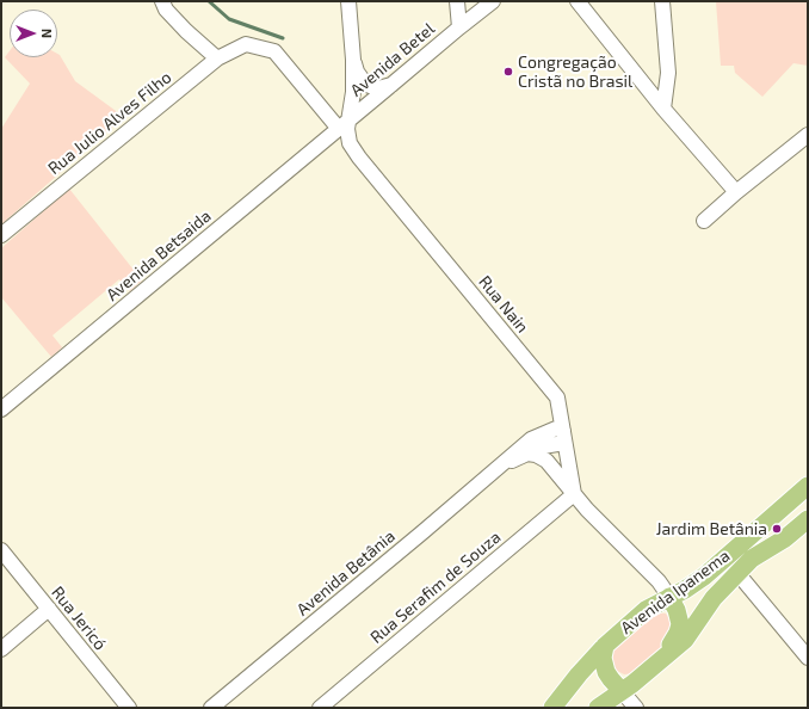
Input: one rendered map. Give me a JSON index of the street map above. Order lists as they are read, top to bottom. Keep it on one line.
{"streets":{"main road":["Avenida Ipanema"],"street":["Avenida Betel","Rua Julio Alves Filho","Avenida Betsaida","Rua Nain","Avenida Betânia","Rua Serafim de Souza","Rua Jericó"]},"crossings":[["Avenida Betel","Rua Julio Alves Filho"],["Avenida Betel","Avenida Betsaida"],["Avenida Betel","Rua Nain"],["Rua Julio Alves Filho","Avenida Betsaida"],["Rua Julio Alves Filho","Rua Nain"],["Avenida Betsaida","Rua Nain"],["Rua Nain","Avenida Betânia"],["Rua Nain","Rua Serafim de Souza"]],"places":["Congregação Cristã no Brasil","Jardim Betânia"],"north":"right"}
